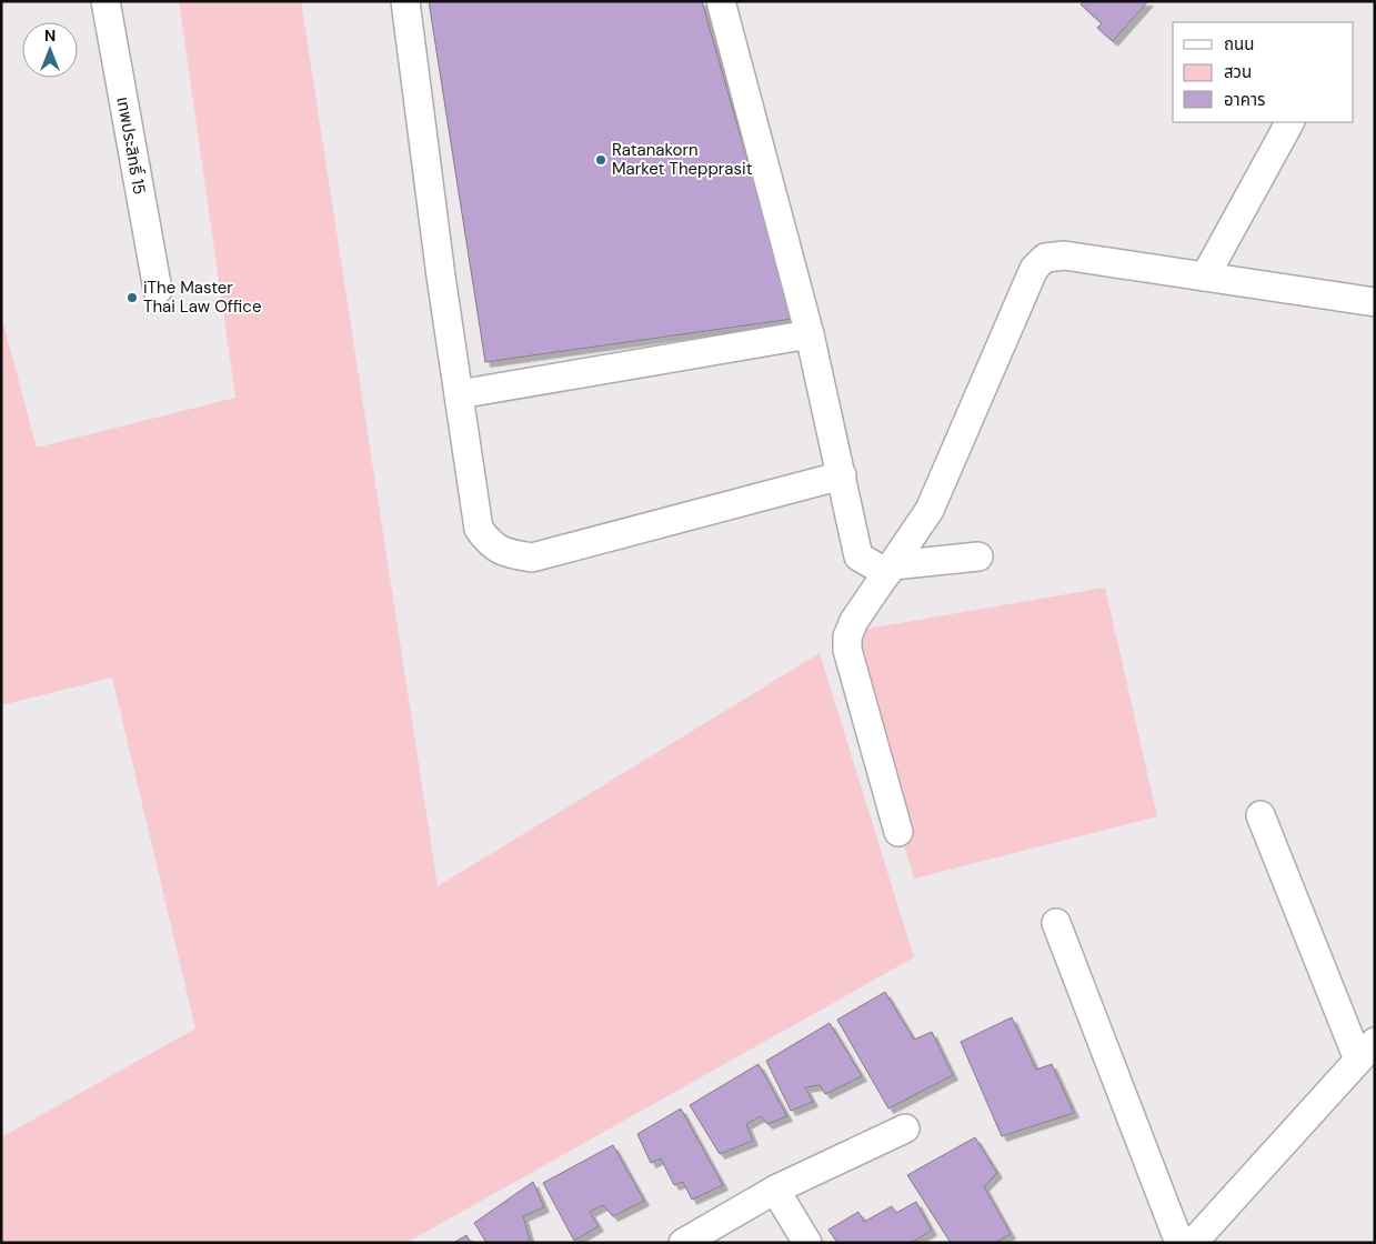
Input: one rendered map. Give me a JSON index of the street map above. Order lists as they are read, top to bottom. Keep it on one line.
{"streets":{"street":["เทพประสิทธิ์ 15"]},"places":["Ratanakorn Market Thepprasit","iThe Master Thai Law Office"],"legend":["ถนน","สวน","อาคาร"],"north":"top"}
